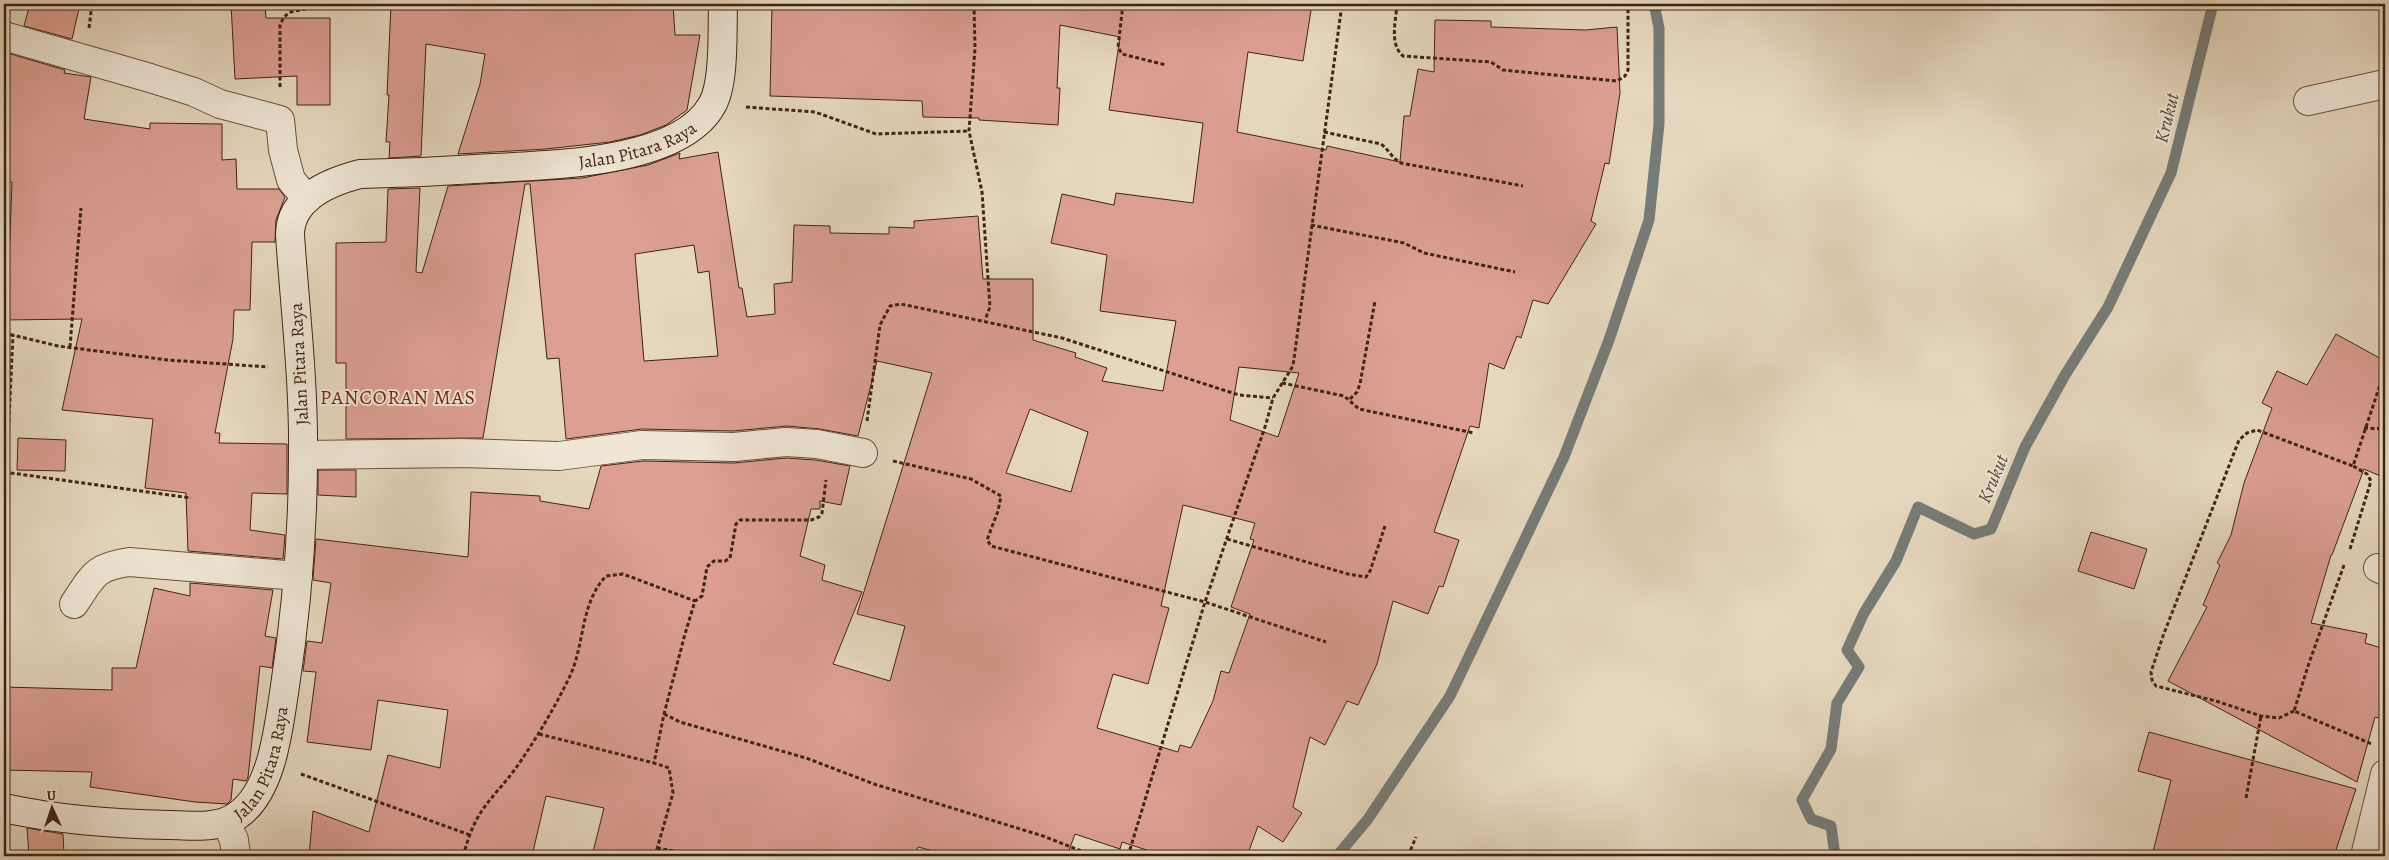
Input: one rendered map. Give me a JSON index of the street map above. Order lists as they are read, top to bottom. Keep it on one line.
{"streets":{"main road":["Jalan Pitara Raya"]},"districts":["PANCORAN MAS"],"water":["Krukut"],"north":"top"}
